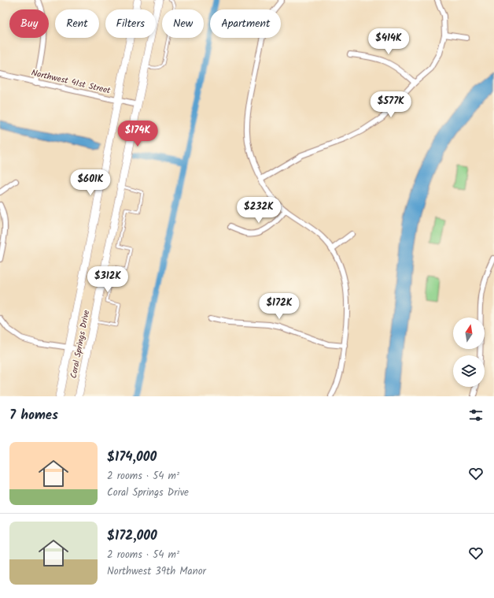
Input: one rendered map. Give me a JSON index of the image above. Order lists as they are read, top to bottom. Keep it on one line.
{"streets":{"main road":["Coral Springs Drive"],"street":["Northwest 41st Street"]},"crossings":[["Northwest 41st Street","Coral Springs Drive"]],"north":"top","page":{"chip":["Buy","Rent","Filters","New","Apartment"],"price":["$414K","$577K","$174K","$601K","$232K","$312K","$172K"],"heading":"7 homes","list":[{"name":"$174,000","note":"2 rooms · 54 m² · Coral Springs Drive"},{"name":"$172,000","note":"2 rooms · 54 m² · Northwest 39th Manor"}]}}
